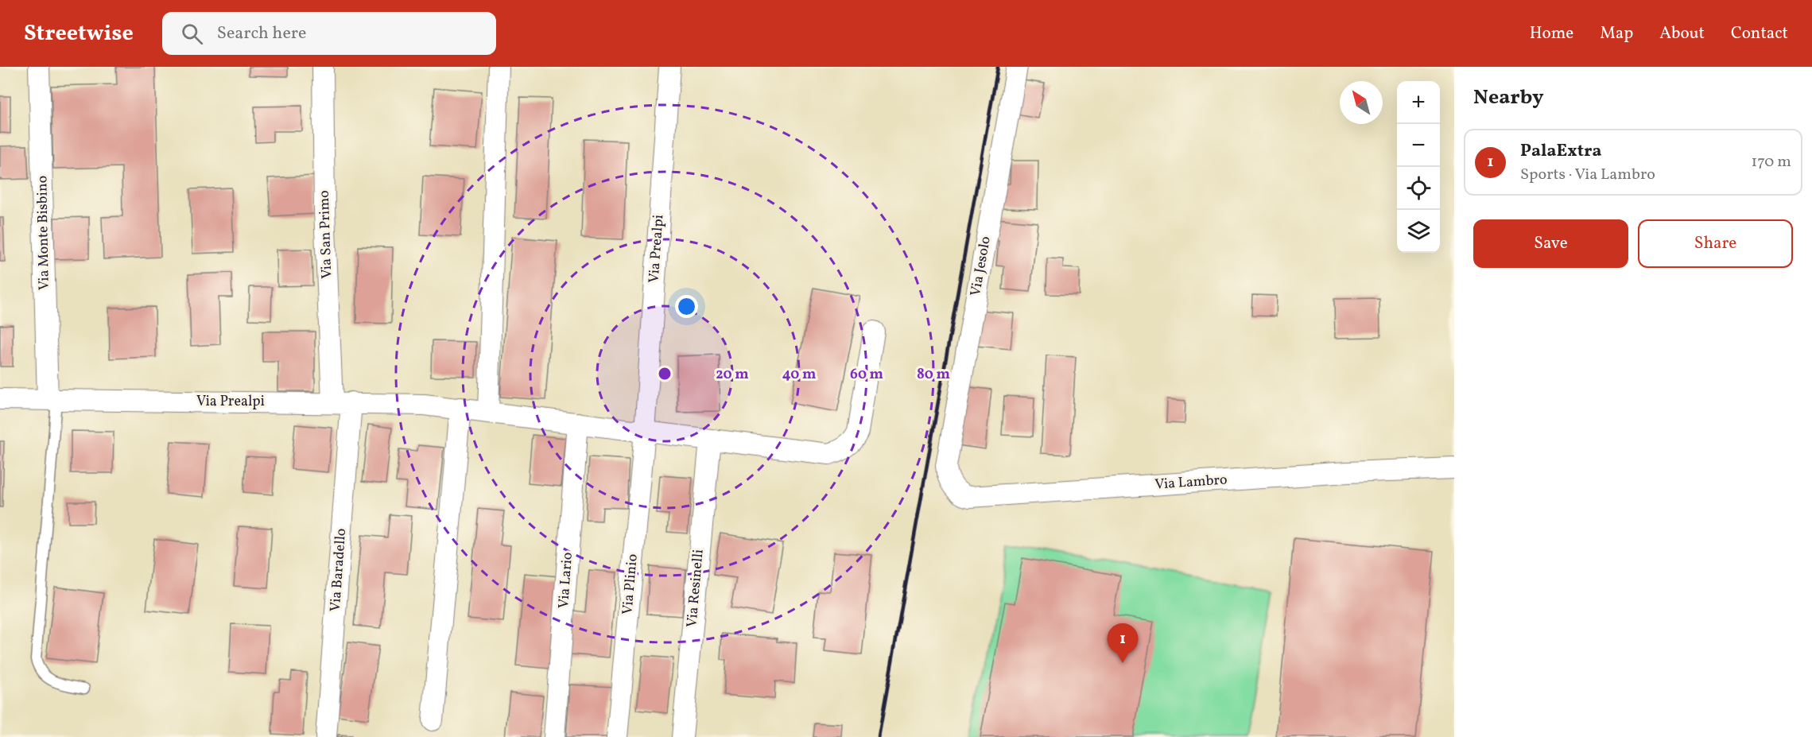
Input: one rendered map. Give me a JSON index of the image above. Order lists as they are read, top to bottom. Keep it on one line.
{"streets":{"street":["Via Monte Bisbino","Via San Primo","Via Prealpi","Via Jesolo","Via Lambro","Via Baradello","Via Lario","Via Plinio","Via Resinelli"]},"crossings":[["Via Monte Bisbino","Via Prealpi"],["Via San Primo","Via Prealpi"],["Via San Primo","Via Baradello"],["Via Prealpi","Via Baradello"],["Via Prealpi","Via Lario"],["Via Prealpi","Via Plinio"],["Via Prealpi","Via Resinelli"],["Via Jesolo","Via Lambro"]],"north":"top left","page":{"header":"Streetwise","search":"Search here","nav":["Home","Map","About","Contact"],"heading":"Nearby","map_buttons":["+","−"],"list":[{"mark":"1","name":"PalaExtra","note":"Sports · Via Lambro","value":"170 m"}],"buttons":["Save","Share"],"pins":"1"},"rings":["20 m","40 m","60 m","80 m"]}
